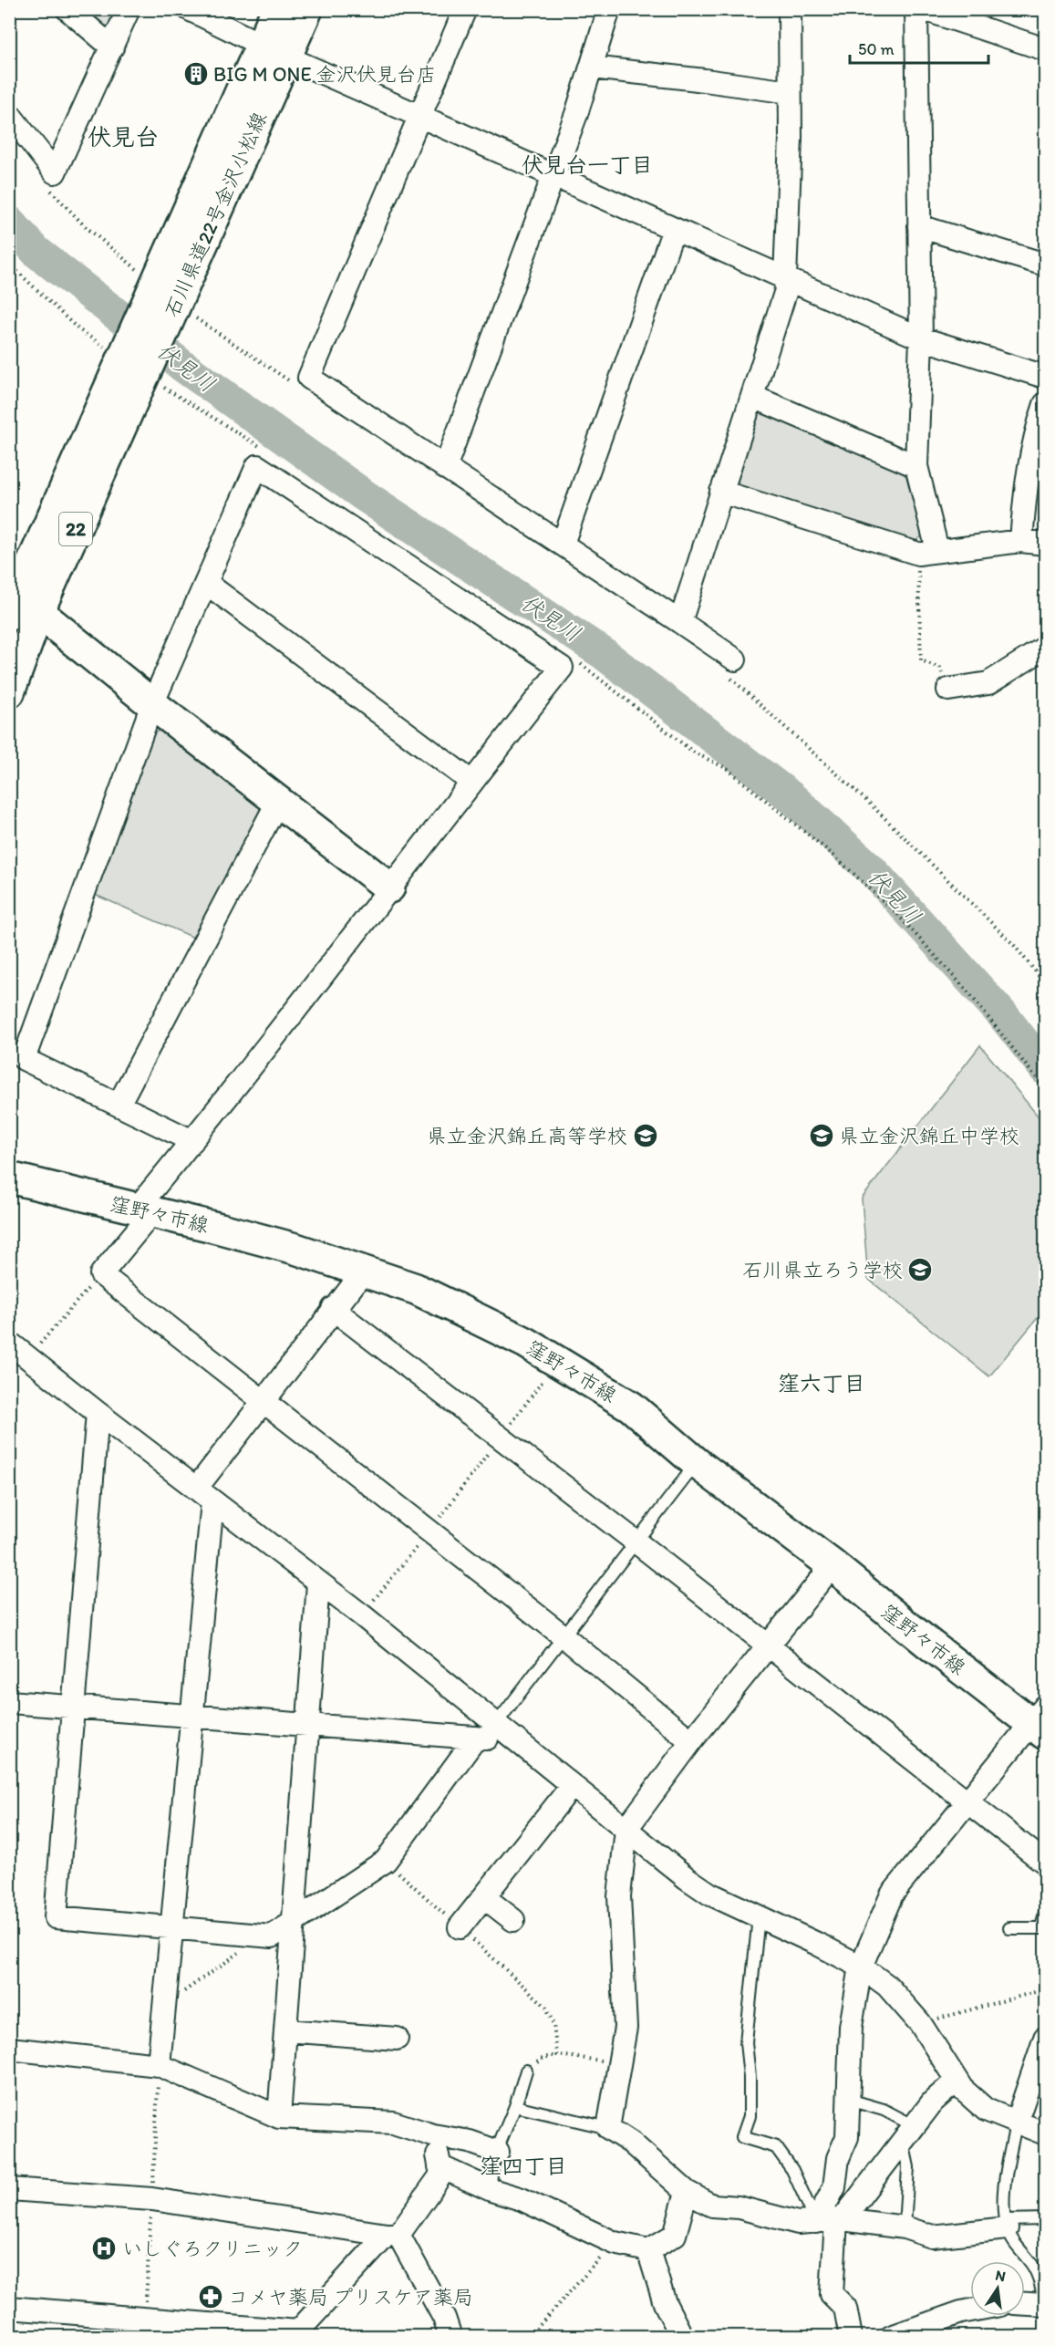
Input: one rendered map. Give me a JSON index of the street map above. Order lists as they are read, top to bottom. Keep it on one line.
{"streets":{"main road":["石川県道22号金沢小松線","22","窪野々市線"]},"districts":["伏見台","伏見台一丁目","窪六丁目","窪四丁目"],"water":["伏見川"],"places":{"building":["BIG M ONE 金沢伏見台店"],"school or university":["県立金沢錦丘高等学校","県立金沢錦丘中学校","石川県立ろう学校"],"hospital":["いしぐろクリニック"],"pharmacy":["コメヤ薬局 プリスケア薬局"]},"scale_bar":"50 m","north":"top"}
